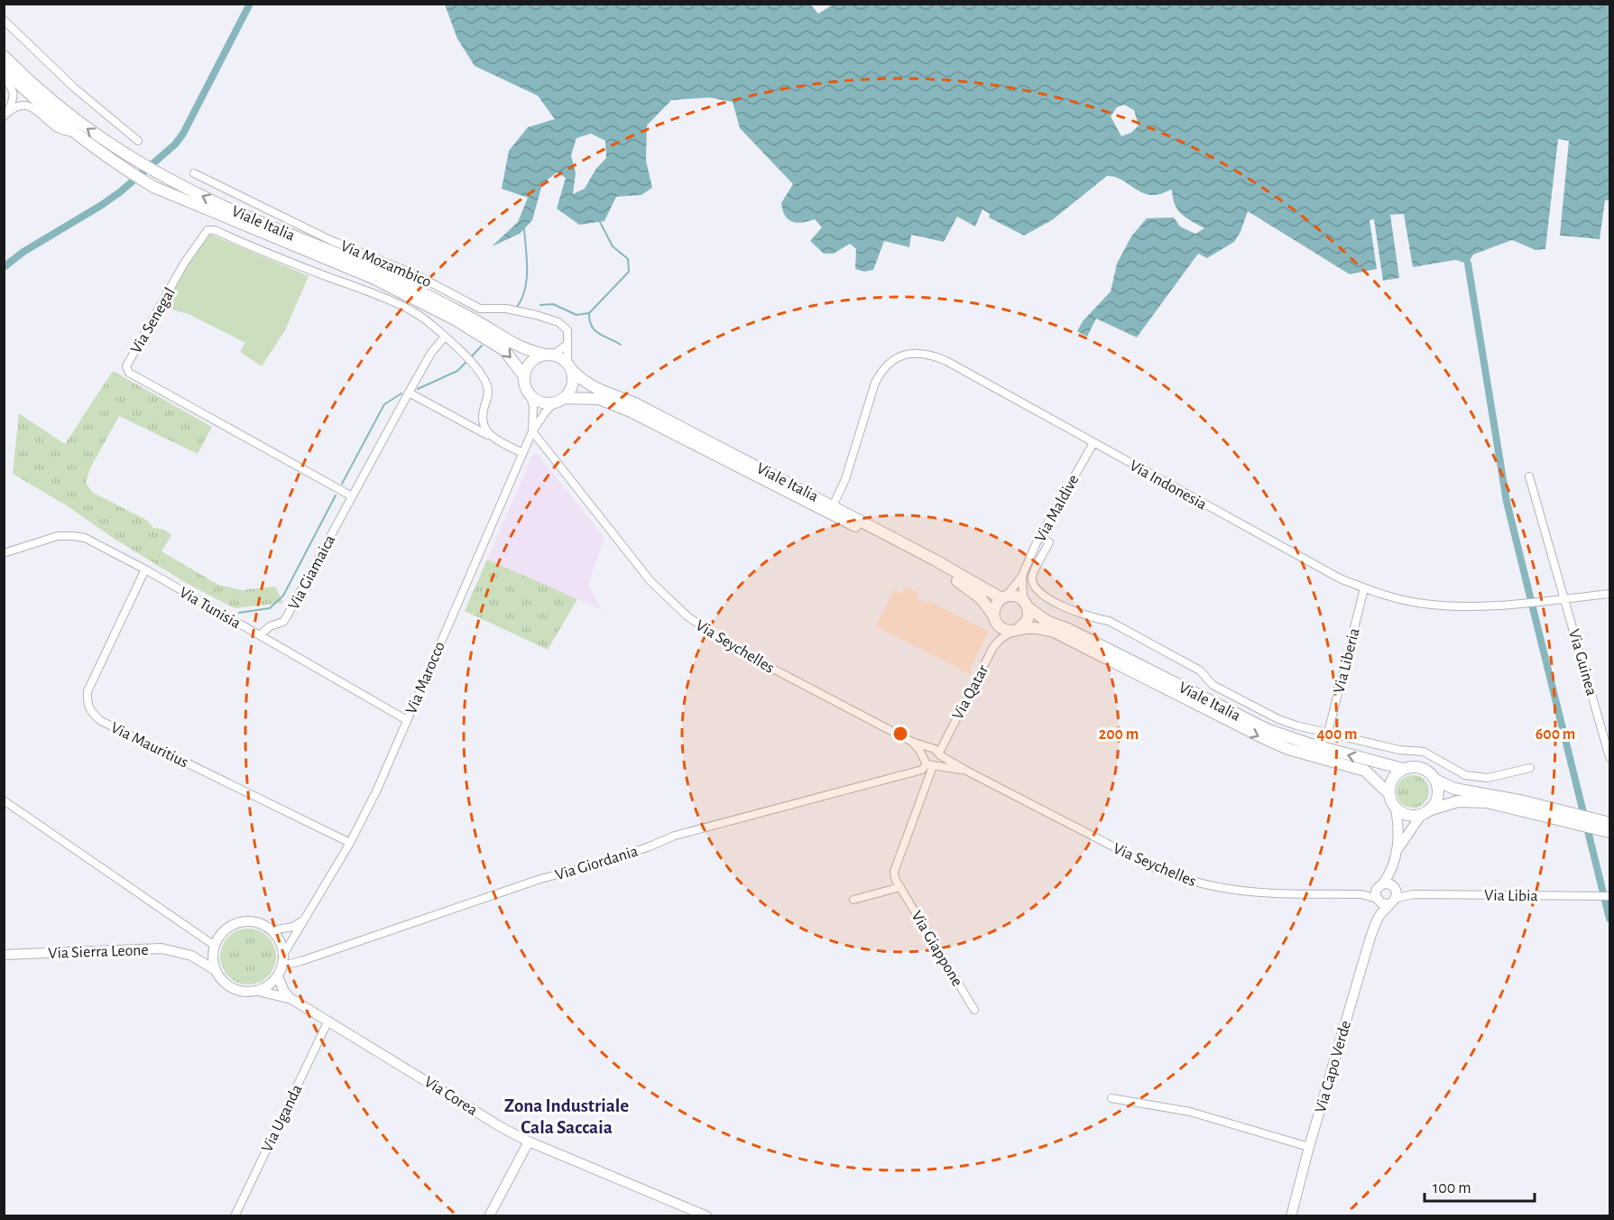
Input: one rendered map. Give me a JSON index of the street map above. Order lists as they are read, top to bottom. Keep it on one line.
{"streets":{"main road":["Viale Italia"],"street":["Via Mozambico","Via Senegal","Via Indonesia","Via Maldive","Via Giamaica","Via Tunisia","Via Seychelles","Via Liberia","Via Guinea","Via Marocco","Via Qatar","Via Mauritius","Via Giordania","Via Libia","Via Giappone","Via Sierra Leone","Via Capo Verde","Via Corea","Via Uganda"]},"crossings":[["Viale Italia","Via Mozambico"],["Viale Italia","Via Indonesia"],["Viale Italia","Via Maldive"],["Viale Italia","Via Marocco"],["Viale Italia","Via Capo Verde"],["Via Mozambico","Via Marocco"],["Via Senegal","Via Giamaica"],["Via Indonesia","Via Maldive"],["Via Indonesia","Via Liberia"],["Via Indonesia","Via Guinea"],["Via Giamaica","Via Tunisia"],["Via Tunisia","Via Marocco"],["Via Tunisia","Via Mauritius"],["Via Seychelles","Via Marocco"],["Via Seychelles","Via Qatar"],["Via Seychelles","Via Giordania"],["Via Seychelles","Via Libia"],["Via Seychelles","Via Giappone"],["Via Seychelles","Via Capo Verde"],["Via Marocco","Via Mauritius"],["Via Marocco","Via Giordania"],["Via Marocco","Via Sierra Leone"],["Via Qatar","Via Giordania"],["Via Qatar","Via Giappone"],["Via Giordania","Via Giappone"],["Via Giordania","Via Sierra Leone"],["Via Libia","Via Capo Verde"],["Via Corea","Via Uganda"]],"districts":["Zona Industriale Cala Saccaia"],"scale_bar":"100 m","rings":["200 m","400 m","600 m"]}
